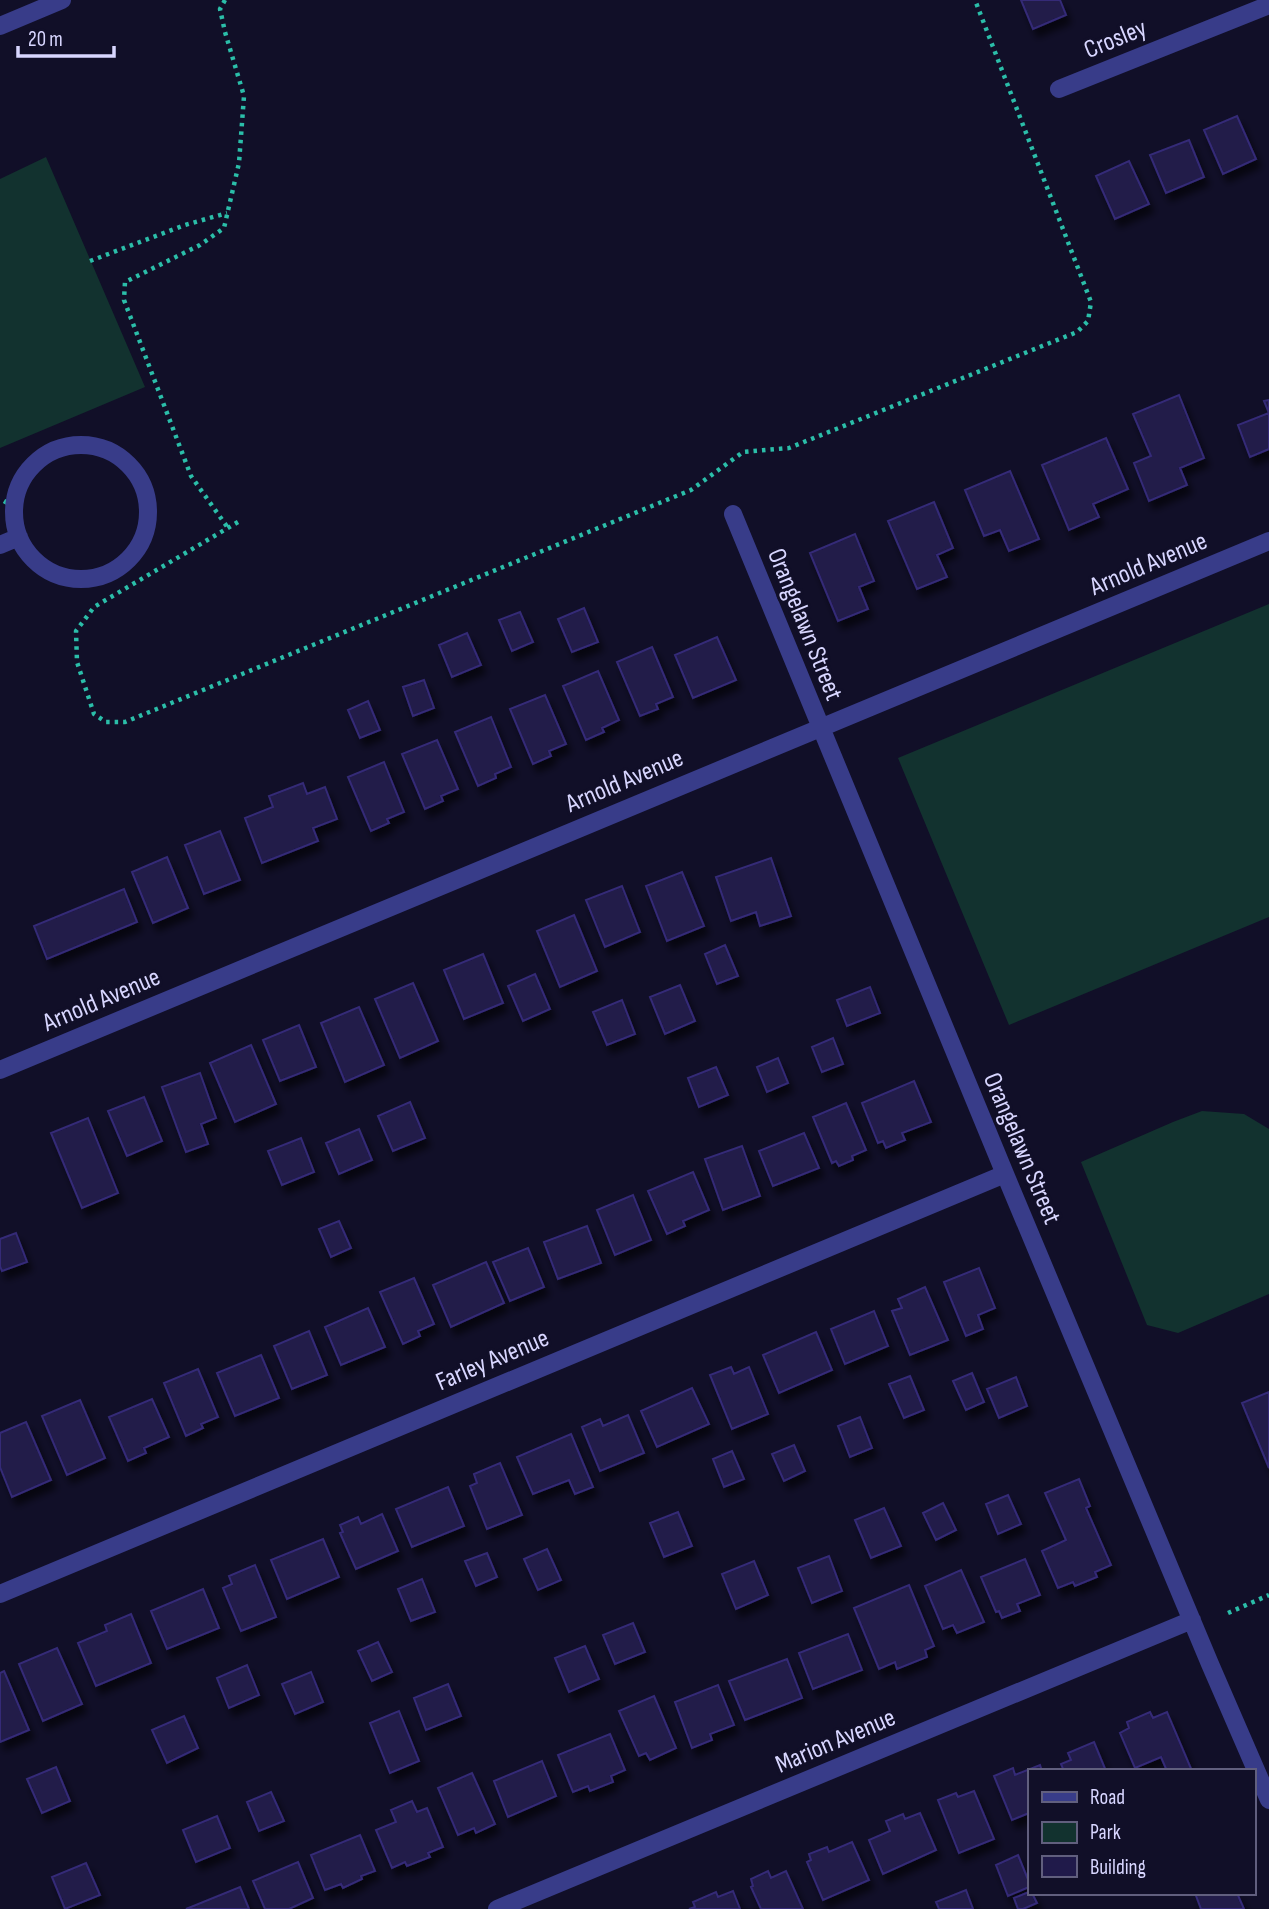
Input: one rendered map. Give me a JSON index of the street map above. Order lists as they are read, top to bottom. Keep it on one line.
{"streets":{"street":["Crosley","Arnold Avenue","Orangelawn Street","Farley Avenue","Marion Avenue"]},"crossings":[["Arnold Avenue","Orangelawn Street"],["Orangelawn Street","Farley Avenue"],["Orangelawn Street","Marion Avenue"]],"legend":["Road","Park","Building"],"scale_bar":"20 m"}
